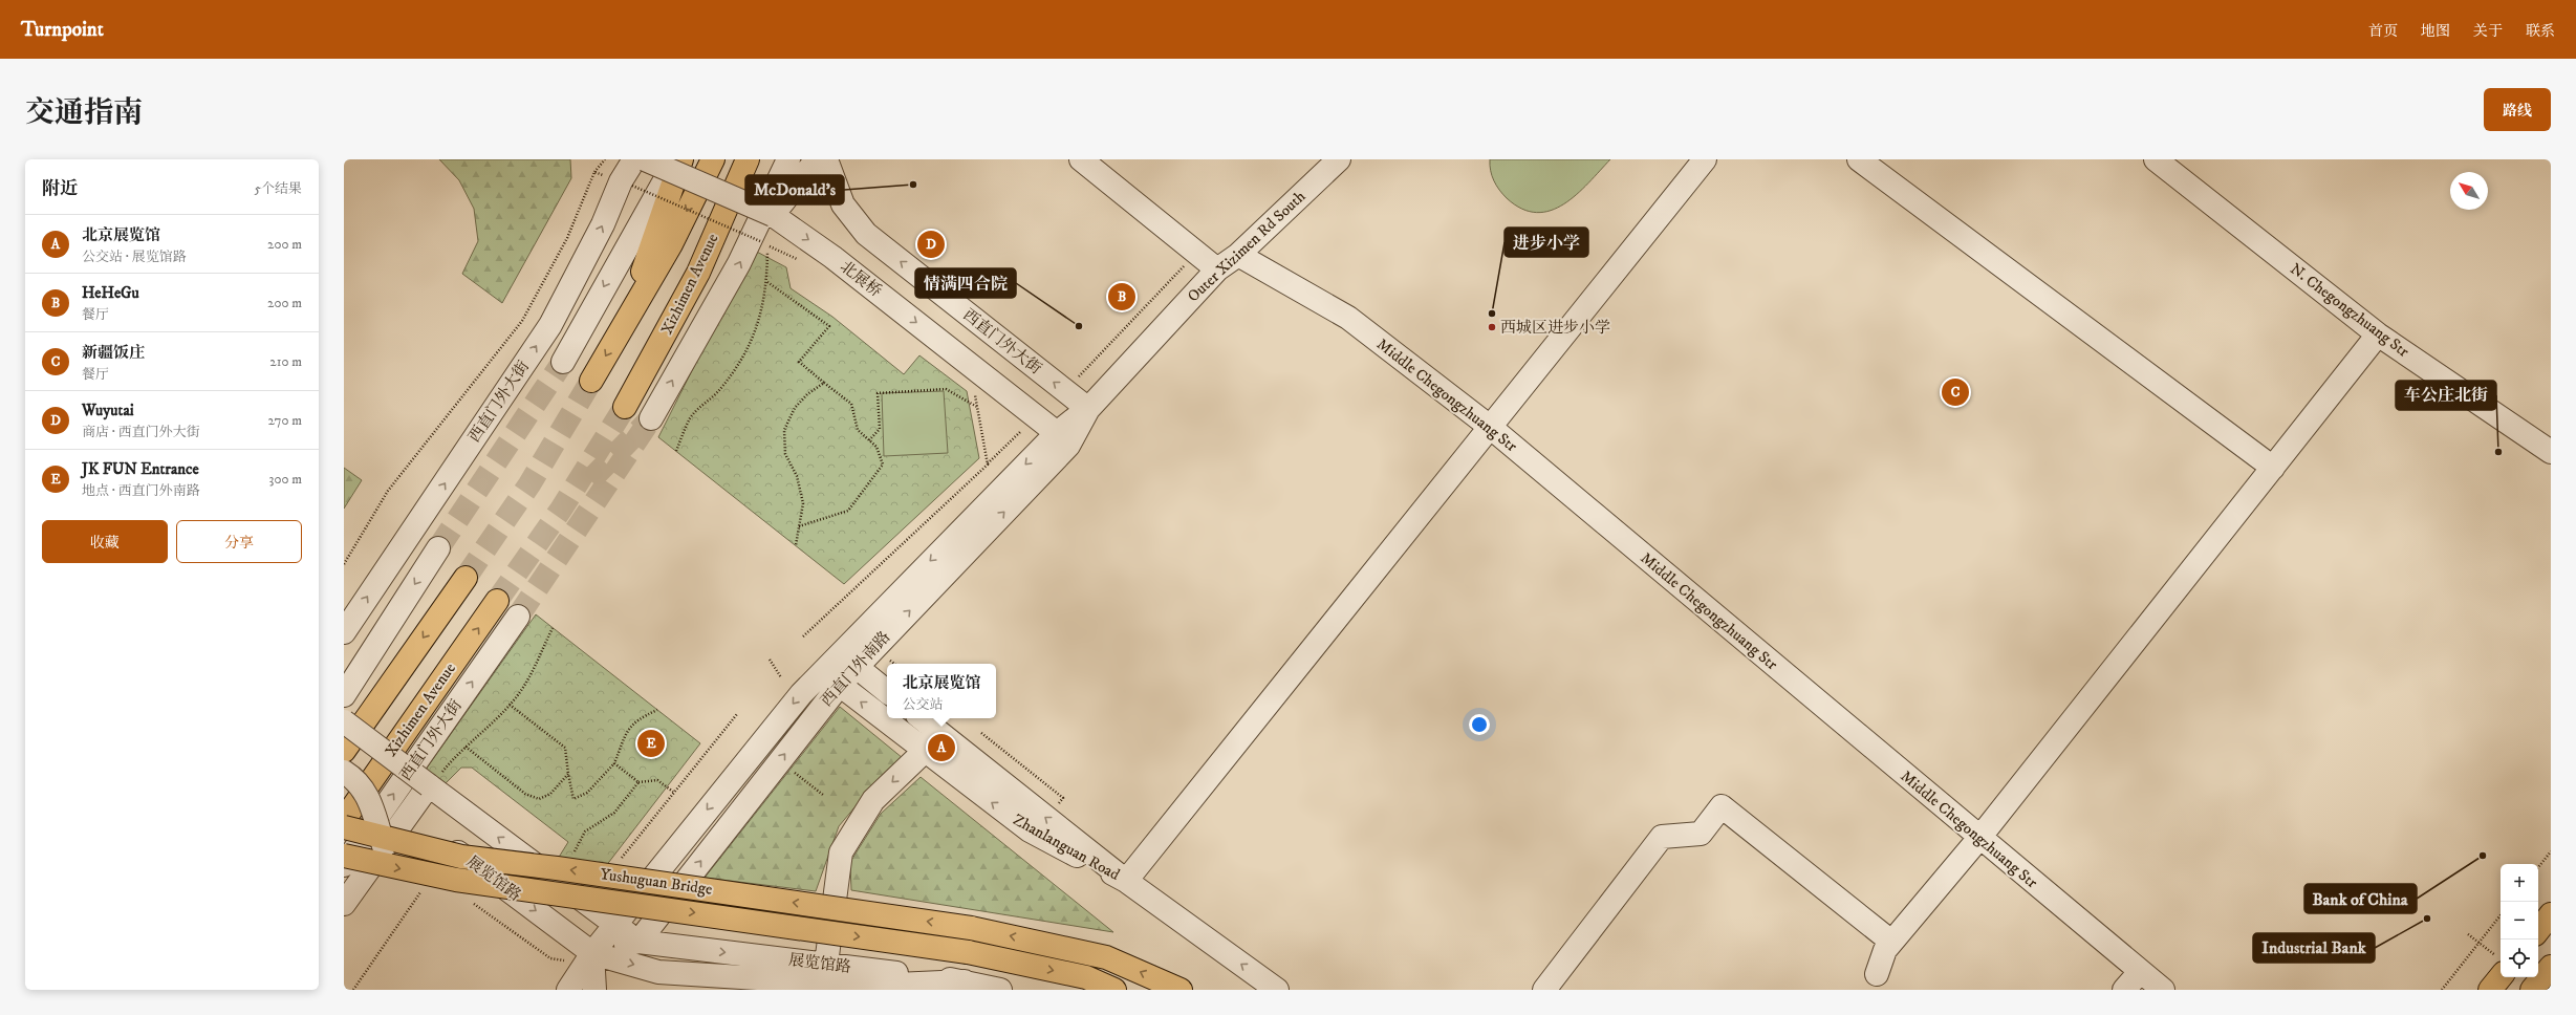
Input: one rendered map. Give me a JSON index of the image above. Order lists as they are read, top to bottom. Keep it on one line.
{"streets":{"main road":["Xizhimen Avenue","Yushuguan Bridge"],"street":["Outer Xizimen Rd South","北展桥","N. Chegongzhuang Str","西直门外大街","Middle Chegongzhuang Str","西直门外南路","Zhanlanguan Road","展览馆路"]},"crossings":[["Outer Xizimen Rd South","北展桥"],["Outer Xizimen Rd South","西直门外大街"],["Outer Xizimen Rd South","Middle Chegongzhuang Str"],["Outer Xizimen Rd South","西直门外南路"],["北展桥","西直门外南路"],["西直门外南路","Zhanlanguan Road"],["西直门外南路","展览馆路"]],"one_way":["北展桥"],"places":["McDonald's","进步小学","情满四合院","西城区进步小学","车公庄北街","Bank of China","Industrial Bank"],"north":"top left","page":{"header":"Turnpoint","nav":["首页","地图","关于","联系"],"title":"交通指南","buttons":["路线",["收藏","分享"]],"heading":["附近","5个结果"],"list":[{"mark":"A","name":"北京展览馆","note":"公交站 · 展览馆路","value":"200 m"},{"mark":"B","name":"HeHeGu","note":"餐厅","value":"200 m"},{"mark":"C","name":"新疆饭庄","note":"餐厅","value":"210 m"},{"mark":"D","name":"Wuyutai","note":"商店 · 西直门外大街","value":"270 m"},{"mark":"E","name":"JK FUN Entrance","note":"地点 · 西直门外南路","value":"300 m"}],"pins":["D","B","C","E","A"],"popup":["北京展览馆","公交站"],"map_buttons":["+","−"]}}
